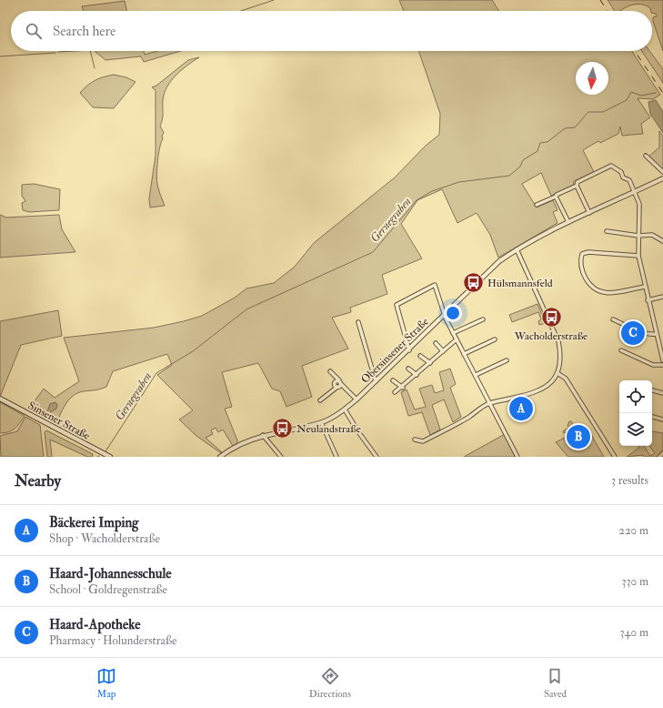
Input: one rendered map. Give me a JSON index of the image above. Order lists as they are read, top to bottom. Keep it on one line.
{"streets":{"main road":["Sinsener Straße"],"street":["Obersinsener Straße"]},"water":["Gernegraben"],"places":{"bus stop":["Hülsmannsfeld","Wacholderstraße","Neulandstraße"]},"north":"bottom","page":{"search":"Search here","pins":["C","A","B"],"heading":["Nearby","3 results"],"list":[{"mark":"A","name":"Bäckerei Imping","note":"Shop · Wacholderstraße","value":"220 m"},{"mark":"B","name":"Haard-Johannesschule","note":"School · Goldregenstraße","value":"330 m"},{"mark":"C","name":"Haard-Apotheke","note":"Pharmacy · Holunderstraße","value":"340 m"}],"nav":["Map","Directions","Saved"]}}
